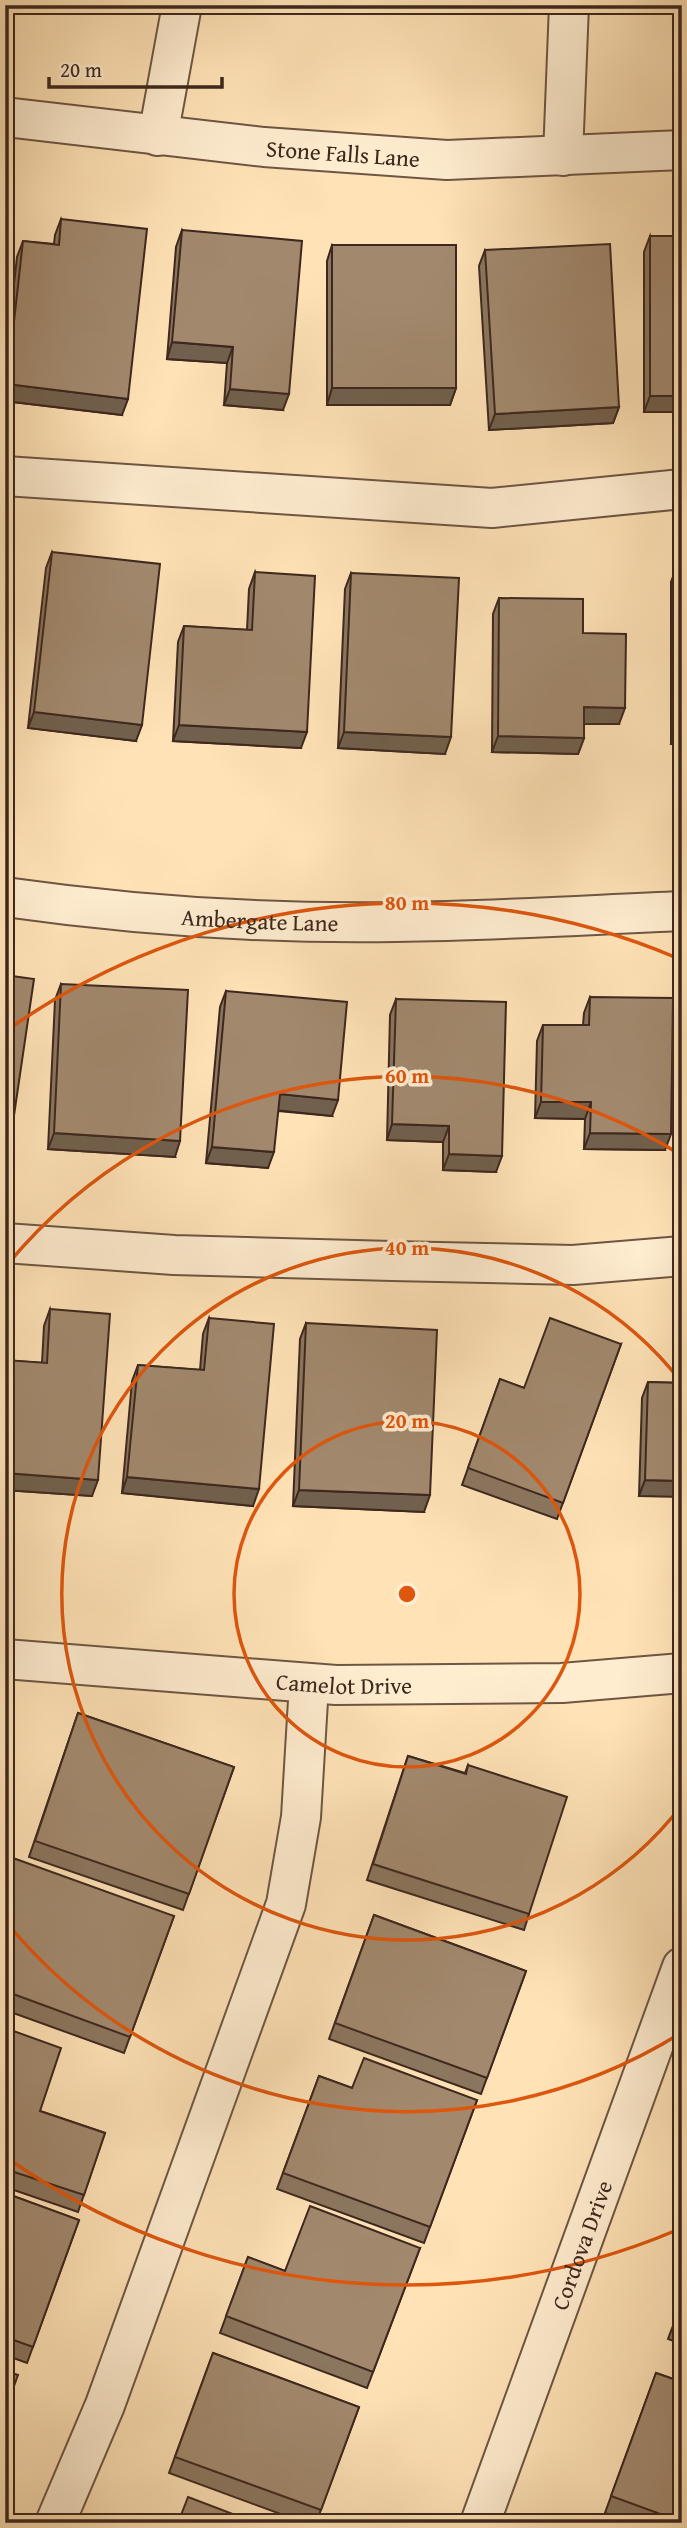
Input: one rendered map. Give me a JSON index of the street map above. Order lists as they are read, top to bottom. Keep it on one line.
{"streets":{"street":["Stone Falls Lane","Ambergate Lane","Camelot Drive","Cordova Drive"]},"scale_bar":"20 m","rings":["80 m","60 m","40 m","20 m"]}
